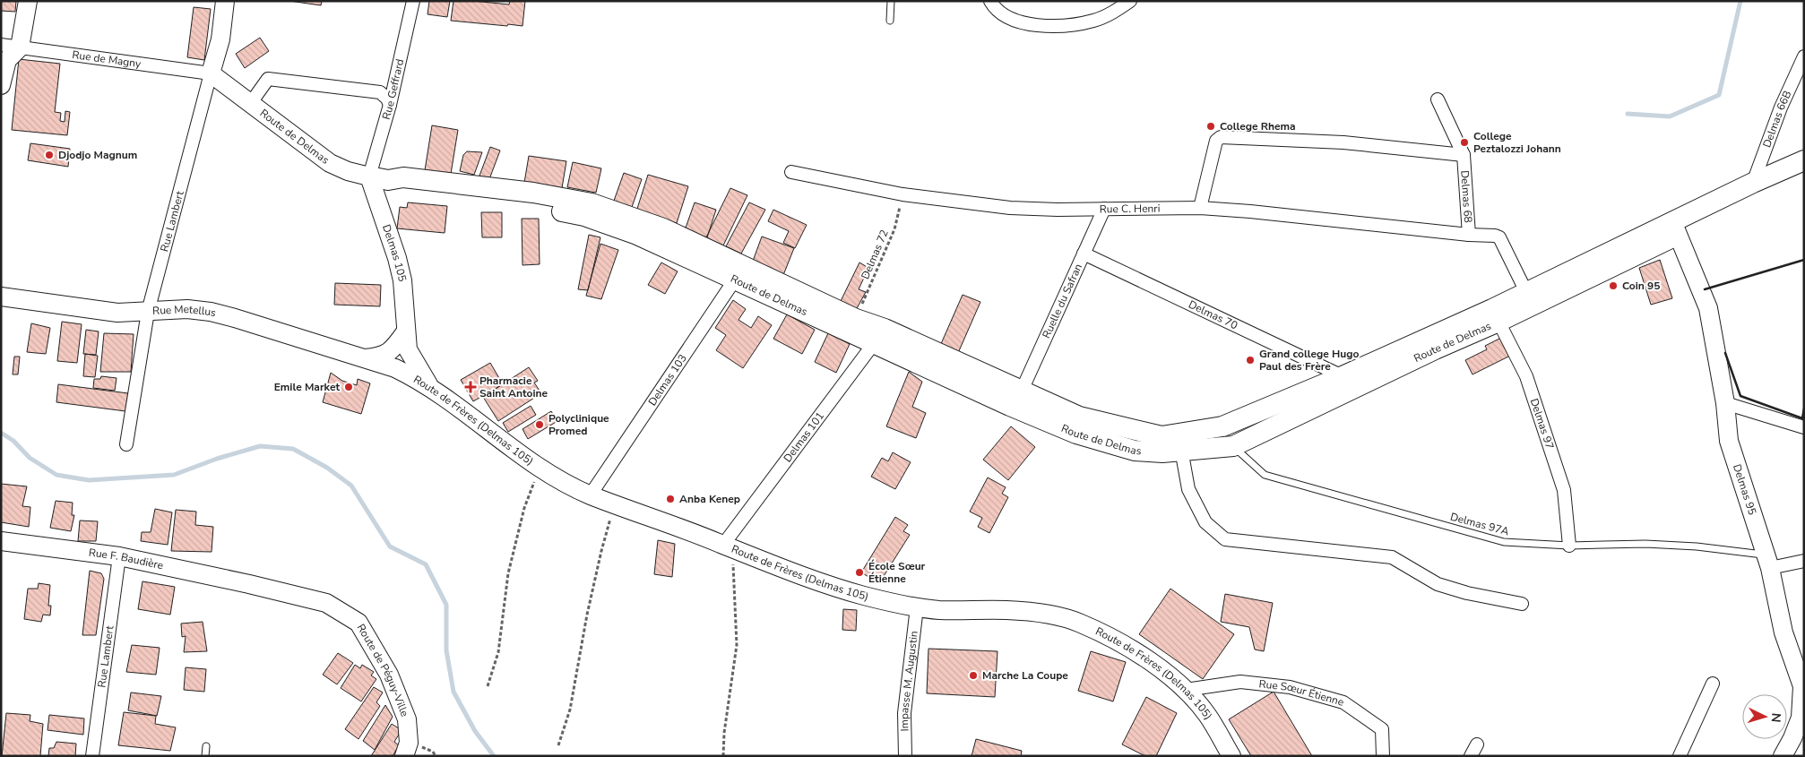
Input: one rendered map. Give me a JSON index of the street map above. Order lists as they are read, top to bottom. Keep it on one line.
{"streets":{"main road":["Route de Delmas","Rue Lambert","Delmas 105","Rue Metellus","Route de Frères (Delmas 105)","Delmas 95","Rue F. Baudière","Route de Péguy-Ville"],"street":["Rue de Magny","Rue Geffrard","Delmas 66B","Delmas 68","Rue C. Henri","Ruelle du Safran","Delmas 70","Delmas 103","Delmas 97","Delmas 101","Impasse M. Augustin","Rue Sœur Étienne"],"lane":["Delmas 97A"],"path":["Delmas 72"]},"crossings":[["Rue de Magny","Route de Delmas"],["Rue de Magny","Rue Lambert"],["Rue Geffrard","Route de Delmas"],["Rue Geffrard","Delmas 105"],["Delmas 66B","Route de Delmas"],["Route de Delmas","Delmas 68"],["Route de Delmas","Rue Lambert"],["Route de Delmas","Delmas 105"],["Route de Delmas","Delmas 72"],["Route de Delmas","Ruelle du Safran"],["Route de Delmas","Delmas 70"],["Route de Delmas","Delmas 103"],["Route de Delmas","Delmas 97"],["Route de Delmas","Delmas 101"],["Route de Delmas","Delmas 95"],["Route de Delmas","Delmas 97A"],["Delmas 68","Rue C. Henri"],["Rue C. Henri","Delmas 72"],["Rue C. Henri","Ruelle du Safran"],["Rue Lambert","Rue Metellus"],["Rue Lambert","Rue F. Baudière"],["Delmas 105","Route de Frères (Delmas 105)"],["Ruelle du Safran","Delmas 70"],["Rue Metellus","Route de Frères (Delmas 105)"],["Delmas 103","Route de Frères (Delmas 105)"],["Route de Frères (Delmas 105)","Delmas 101"],["Route de Frères (Delmas 105)","Impasse M. Augustin"],["Route de Frères (Delmas 105)","Rue Sœur Étienne"],["Delmas 97","Delmas 97A"],["Delmas 95","Delmas 97A"],["Rue F. Baudière","Route de Péguy-Ville"]],"places":{"other":["College Rhema","College Peztalozzi Johann","Djodjo Magnum","Coin 95","Grand college Hugo Paul des Frère","Emile Market","Polyclinique Promed","Anba Kenep","École Sœur Étienne","Marche La Coupe"],"health":["Pharmacie Saint Antoine"]},"north":"right"}
